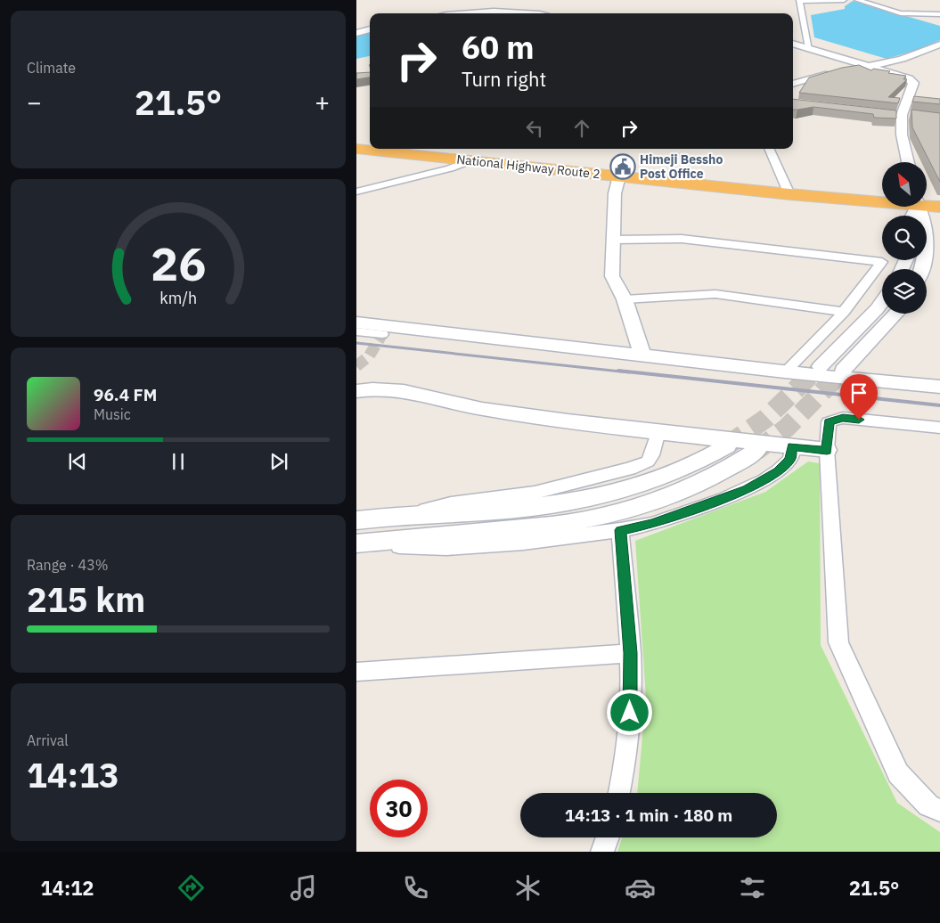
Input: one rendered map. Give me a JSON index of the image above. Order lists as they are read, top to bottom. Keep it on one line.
{"streets":{"highway":["National Highway Route 2"]},"places":{"public building":["Himeji Bessho Post Office"]},"north":"top left","page":{"tile":["Climate",["Range · 43%","215 km"],["Arrival","14:13"]],"turn":["60 m","Turn right"],"heat":["−","21.5°","+"],"song":["96.4 FM","Music"],"limit":"30","trip":"14:13 · 1 min · 180 m","tabs":["14:12","21.5°"],"gauge":["26","km/h"]}}
